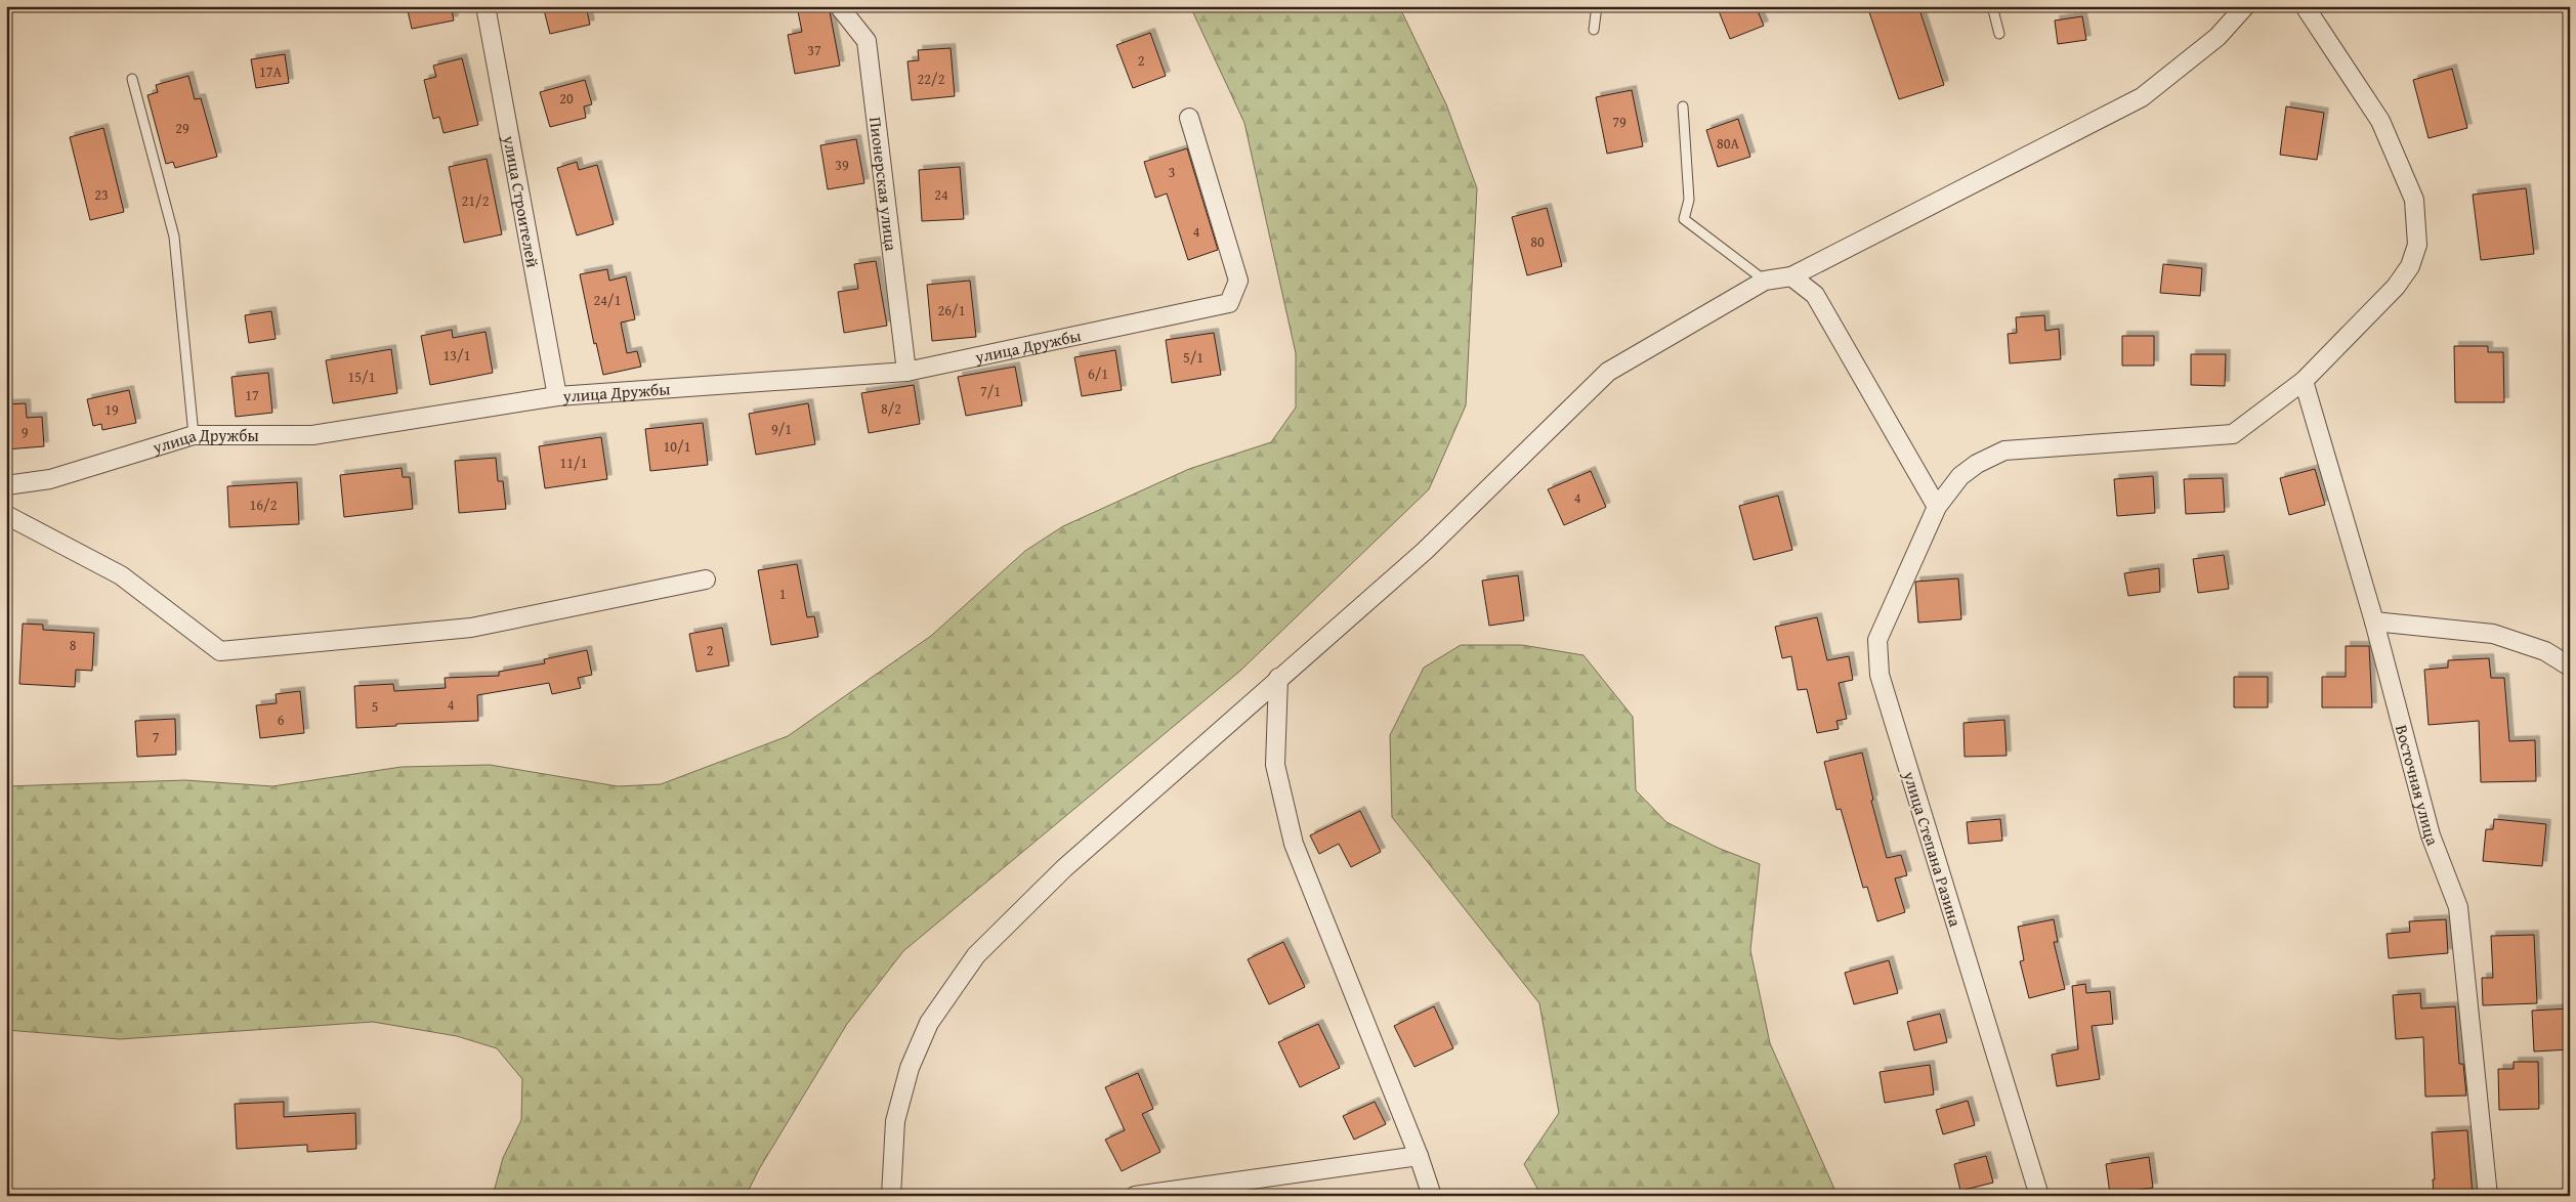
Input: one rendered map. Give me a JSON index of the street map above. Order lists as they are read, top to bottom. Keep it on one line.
{"streets":{"street":["Пионерская улица","улица Строителей","улица Дружбы","Восточная улица","улица Степана Разина"]},"crossings":[["Пионерская улица","улица Дружбы"],["улица Строителей","улица Дружбы"],["Восточная улица","улица Степана Разина"]],"house_numbers":["37","2","17А","22/2","20","79","29","80А","39","3","23","24","21/2","4","80","24/1","26/1","13/1","5/1","6/1","15/1","7/1","17","8/2","19","9/1","9","10/1","11/1","4","16/2","1","8","2","4","5","6","7"]}
